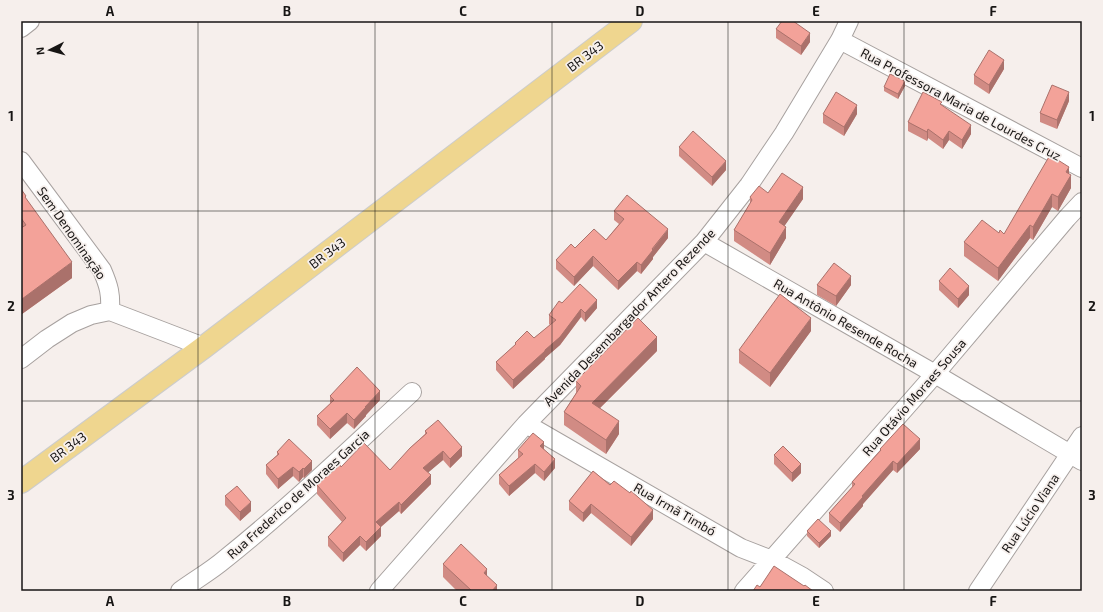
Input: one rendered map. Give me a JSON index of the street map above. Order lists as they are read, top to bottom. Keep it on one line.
{"streets":{"main road":["BR 343"],"street":["Rua Professora Maria de Lourdes Cruz","Sem Denominação","Avenida Desembargador Antero Rezende","Rua Antônio Resende Rocha","Rua Otávio Moraes Sousa","Rua Frederico de Moraes Garcia","Rua Irmã Timbó","Rua Lúcio Viana"]},"crossings":[["Rua Professora Maria de Lourdes Cruz","Avenida Desembargador Antero Rezende"],["Avenida Desembargador Antero Rezende","Rua Antônio Resende Rocha"],["Avenida Desembargador Antero Rezende","Rua Irmã Timbó"],["Rua Antônio Resende Rocha","Rua Otávio Moraes Sousa"],["Rua Antônio Resende Rocha","Rua Lúcio Viana"],["Rua Otávio Moraes Sousa","Rua Irmã Timbó"]],"north":"left","grid":{"columns":["A","B","C","D","E","F"],"rows":["1","2","3"]}}
